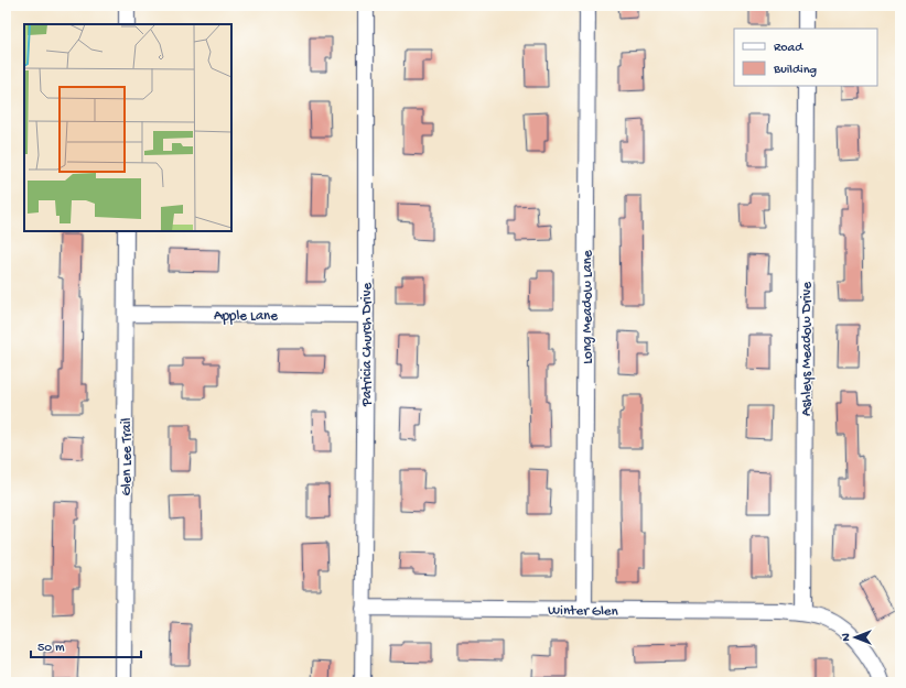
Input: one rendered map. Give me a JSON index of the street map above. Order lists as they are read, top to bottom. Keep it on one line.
{"streets":{"street":["Long Meadow Lane","Apple Lane","Patricia Church Drive","Ashleys Meadow Drive","Glen Lee Trail","Winter Glen"]},"crossings":[["Long Meadow Lane","Winter Glen"],["Apple Lane","Patricia Church Drive"],["Apple Lane","Glen Lee Trail"],["Patricia Church Drive","Winter Glen"],["Ashleys Meadow Drive","Winter Glen"]],"legend":["Road","Building"],"scale_bar":"50 m","north":"left"}
